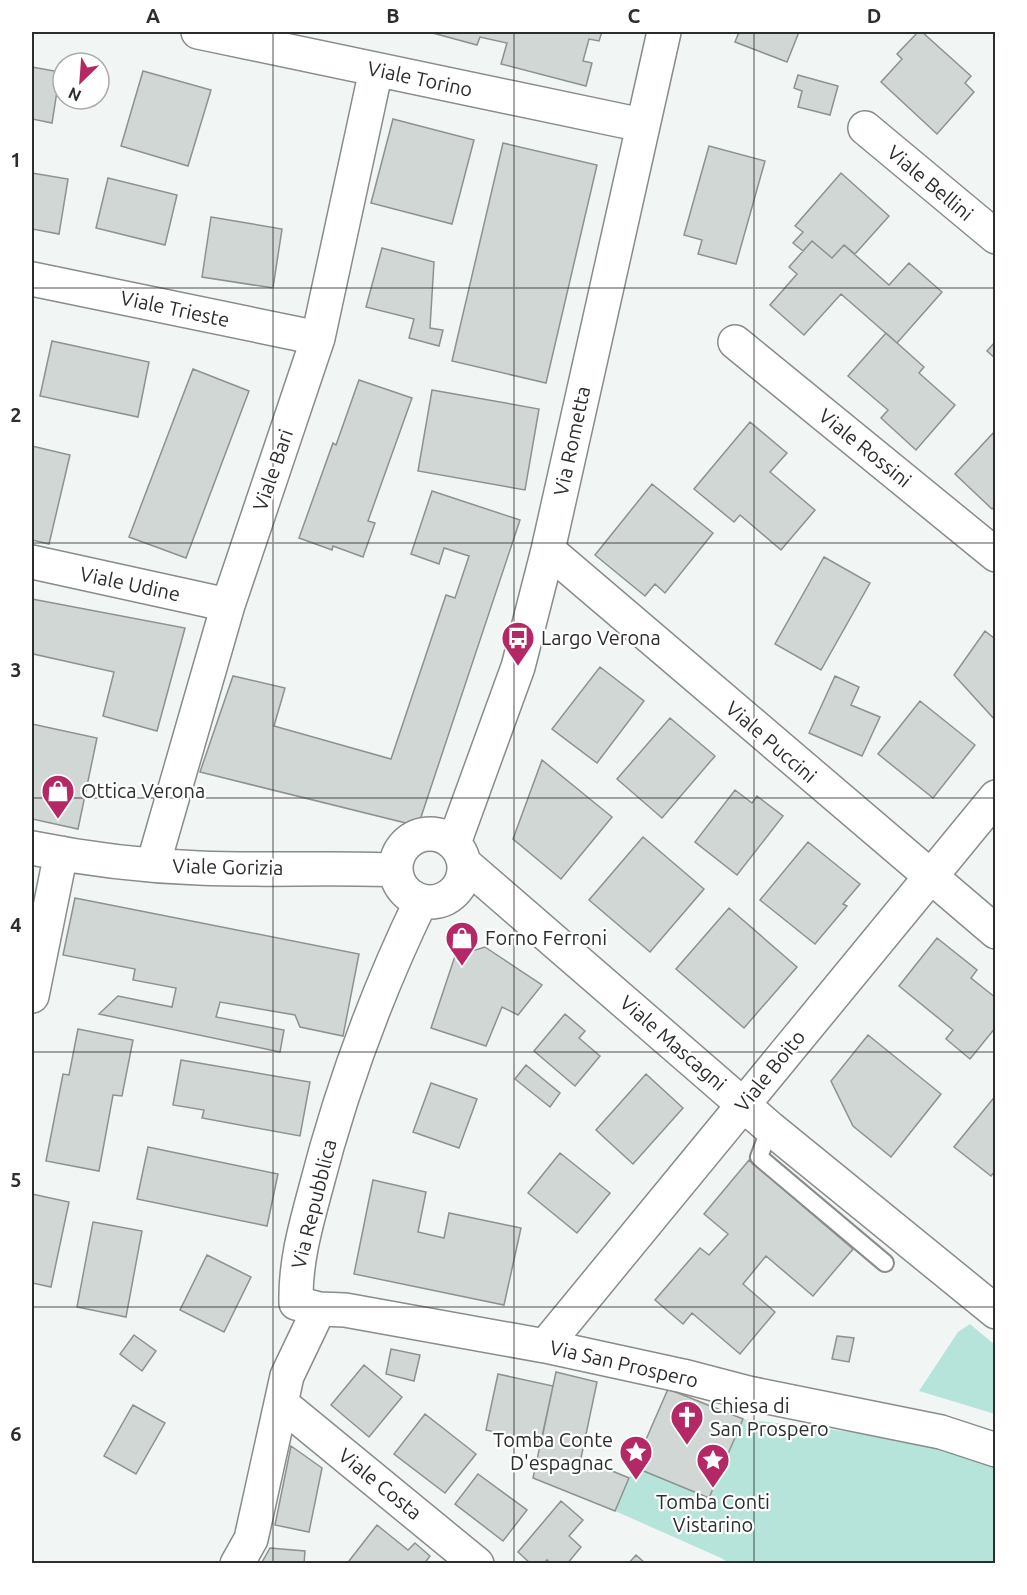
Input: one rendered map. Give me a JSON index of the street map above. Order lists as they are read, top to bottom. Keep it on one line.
{"streets":{"street":["Viale Torino","Viale Bellini","Viale Trieste","Via Rometta","Viale Rossini","Viale Bari","Viale Udine","Viale Puccini","Viale Gorizia","Viale Mascagni","Viale Boito","Via Repubblica","Via San Prospero","Viale Costa"]},"crossings":[["Viale Torino","Via Rometta"],["Viale Torino","Viale Bari"],["Viale Trieste","Viale Bari"],["Via Rometta","Viale Puccini"],["Via Rometta","Viale Gorizia"],["Via Rometta","Viale Mascagni"],["Via Rometta","Via Repubblica"],["Viale Bari","Viale Udine"],["Viale Bari","Viale Gorizia"],["Viale Puccini","Viale Boito"],["Viale Gorizia","Viale Mascagni"],["Viale Gorizia","Via Repubblica"],["Viale Mascagni","Viale Boito"],["Viale Mascagni","Via Repubblica"],["Viale Boito","Via San Prospero"],["Via Repubblica","Via San Prospero"]],"places":{"bus stop":["Largo Verona"],"shop":["Ottica Verona","Forno Ferroni"],"church":["Chiesa di San Prospero"],"place":["Tomba Conte D'espagnac","Tomba Conti Vistarino"]},"north":"bottom left","grid":{"columns":["A","B","C","D"],"rows":["1","2","3","4","5","6"]}}
